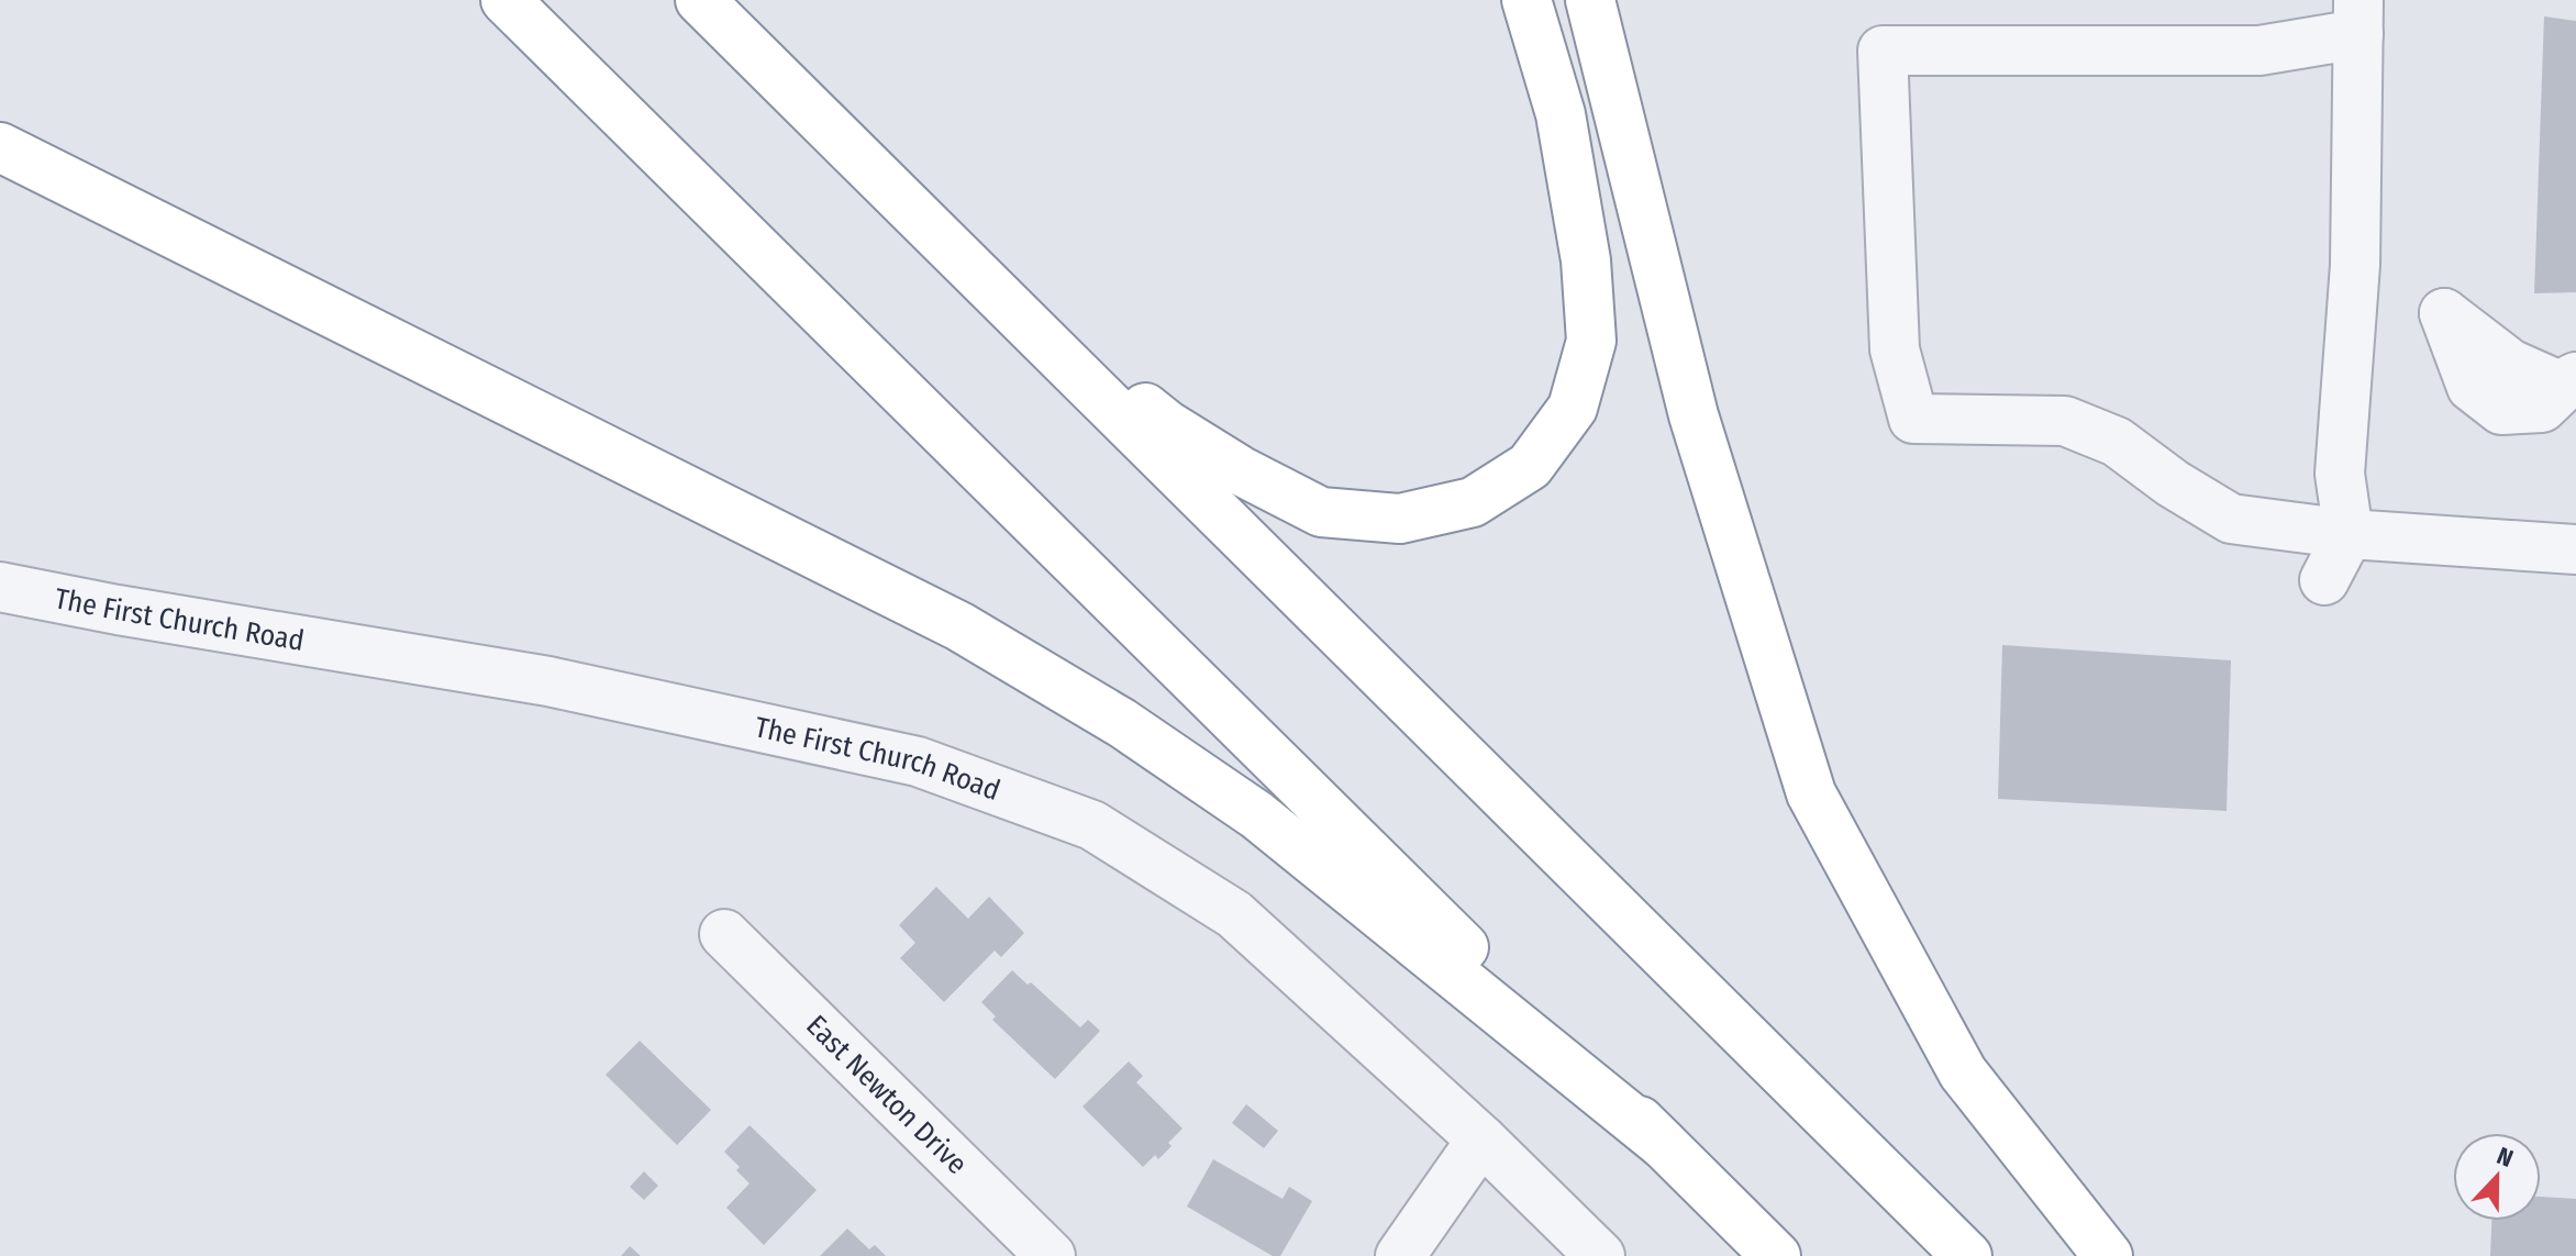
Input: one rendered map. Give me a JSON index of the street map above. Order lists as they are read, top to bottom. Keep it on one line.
{"streets":{"street":["The First Church Road","East Newton Drive"]},"north":"top"}
